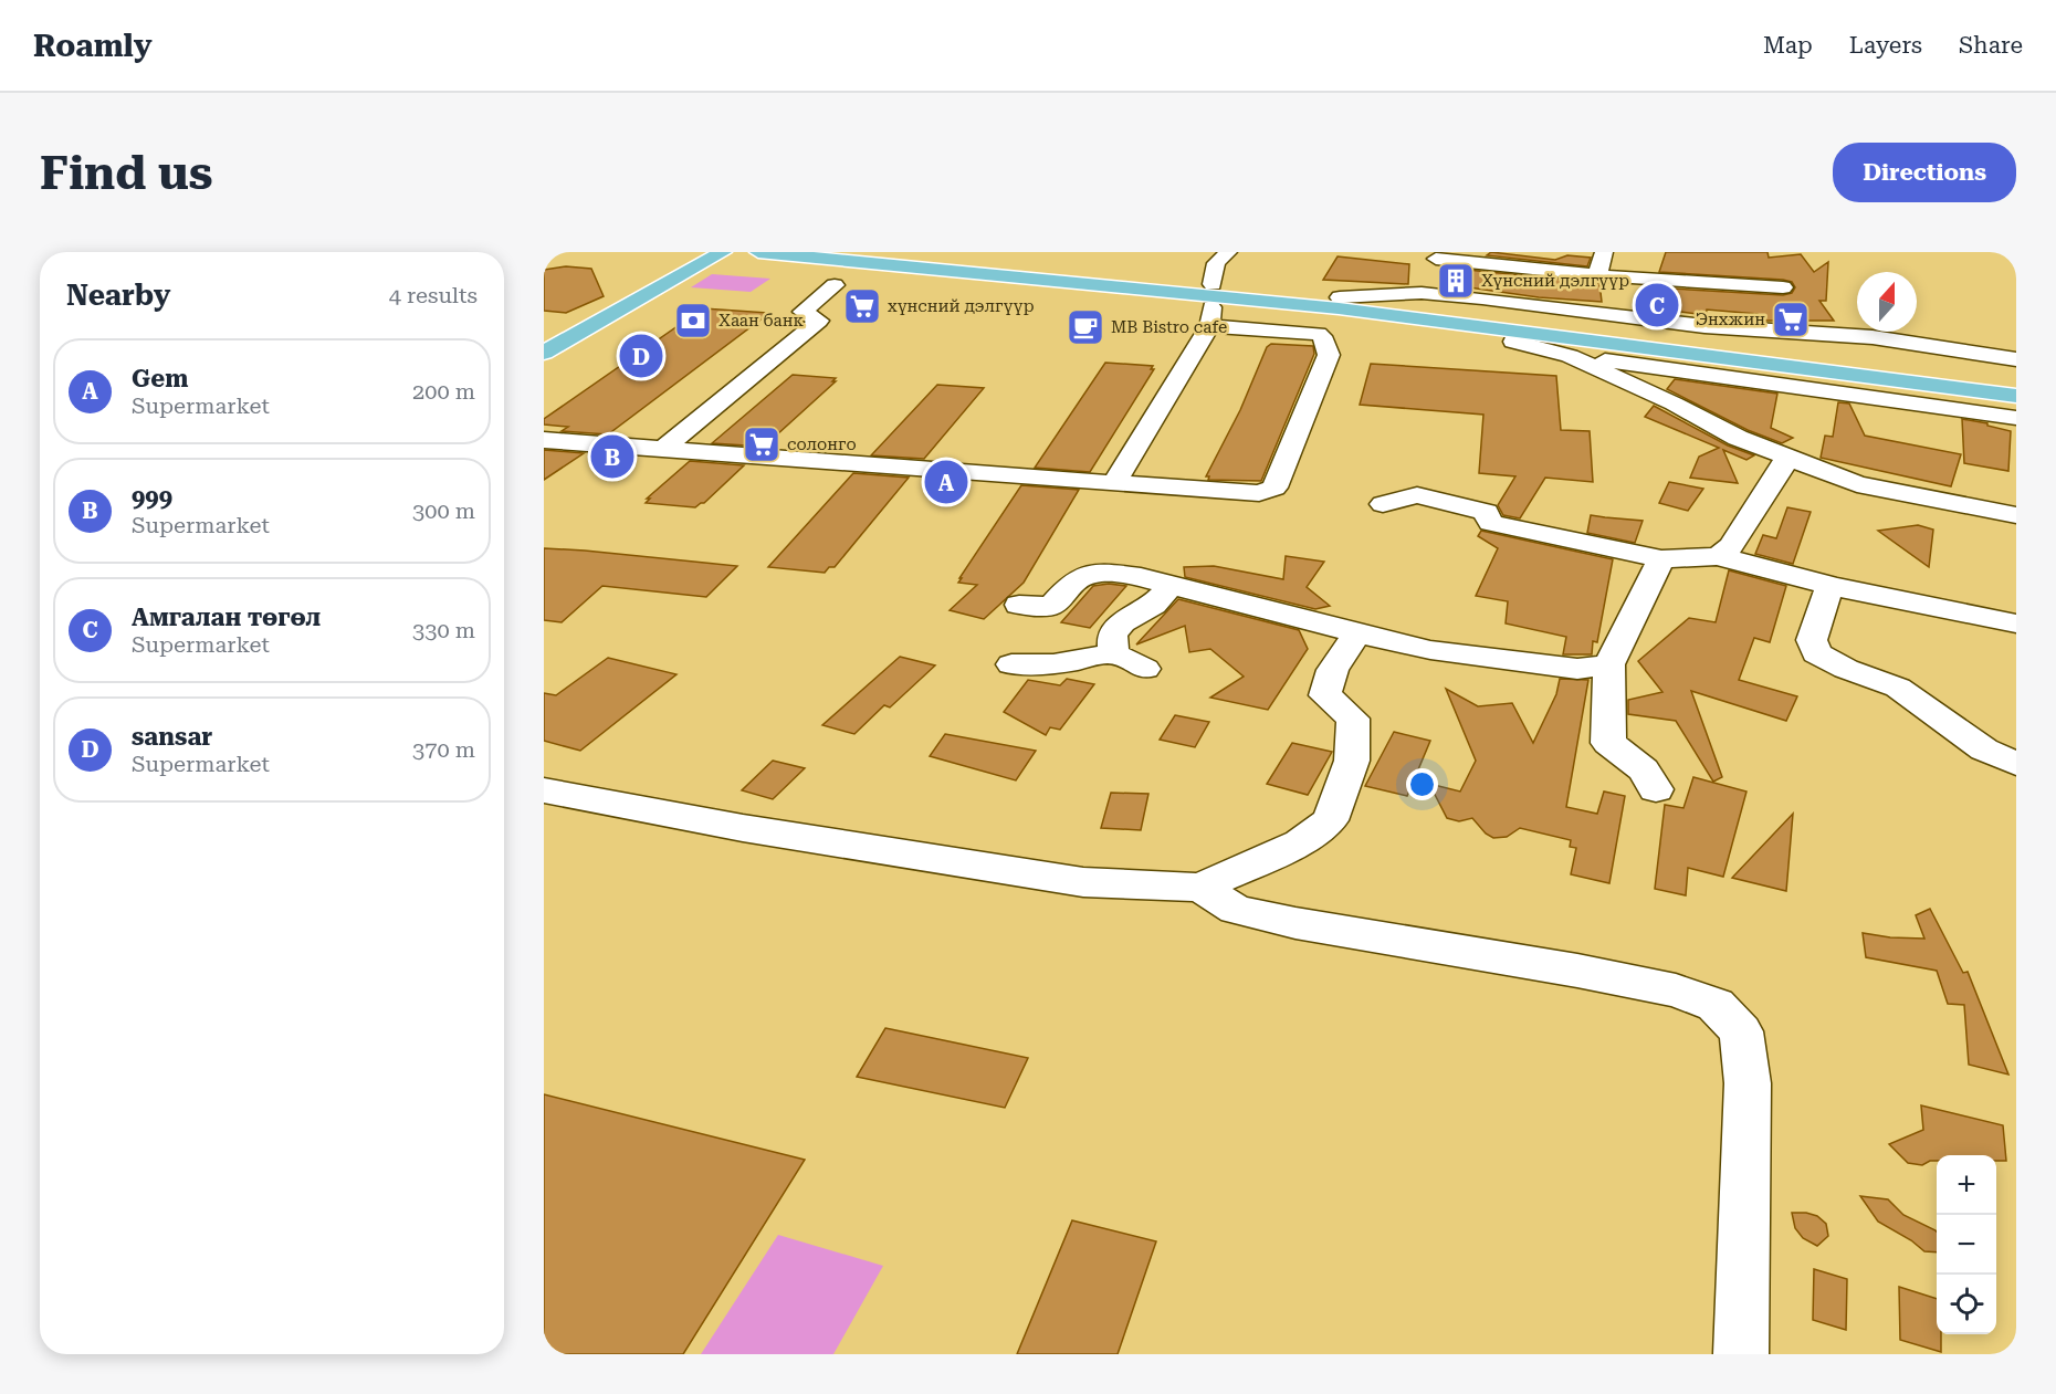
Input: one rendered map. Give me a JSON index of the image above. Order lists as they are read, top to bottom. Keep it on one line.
{"places":{"building":["Хүнсний дэлгүүр"],"supermarket":["хүнсний дэлгүүр","Энхжин","солонго"],"bank":["Хаан банк"],"cafe":["MB Bistro cafe"]},"north":"top","page":{"header":"Roamly","nav":["Map","Layers","Share"],"buttons":"Directions","title":"Find us","heading":["Nearby","4 results"],"pins":["C","D","B","A"],"list":[{"mark":"A","name":"Gem","note":"Supermarket","value":"200 m"},{"mark":"B","name":"999","note":"Supermarket","value":"300 m"},{"mark":"C","name":"Амгалан төгөл","note":"Supermarket","value":"330 m"},{"mark":"D","name":"sansar","note":"Supermarket","value":"370 m"}],"map_buttons":["+","−"]}}
